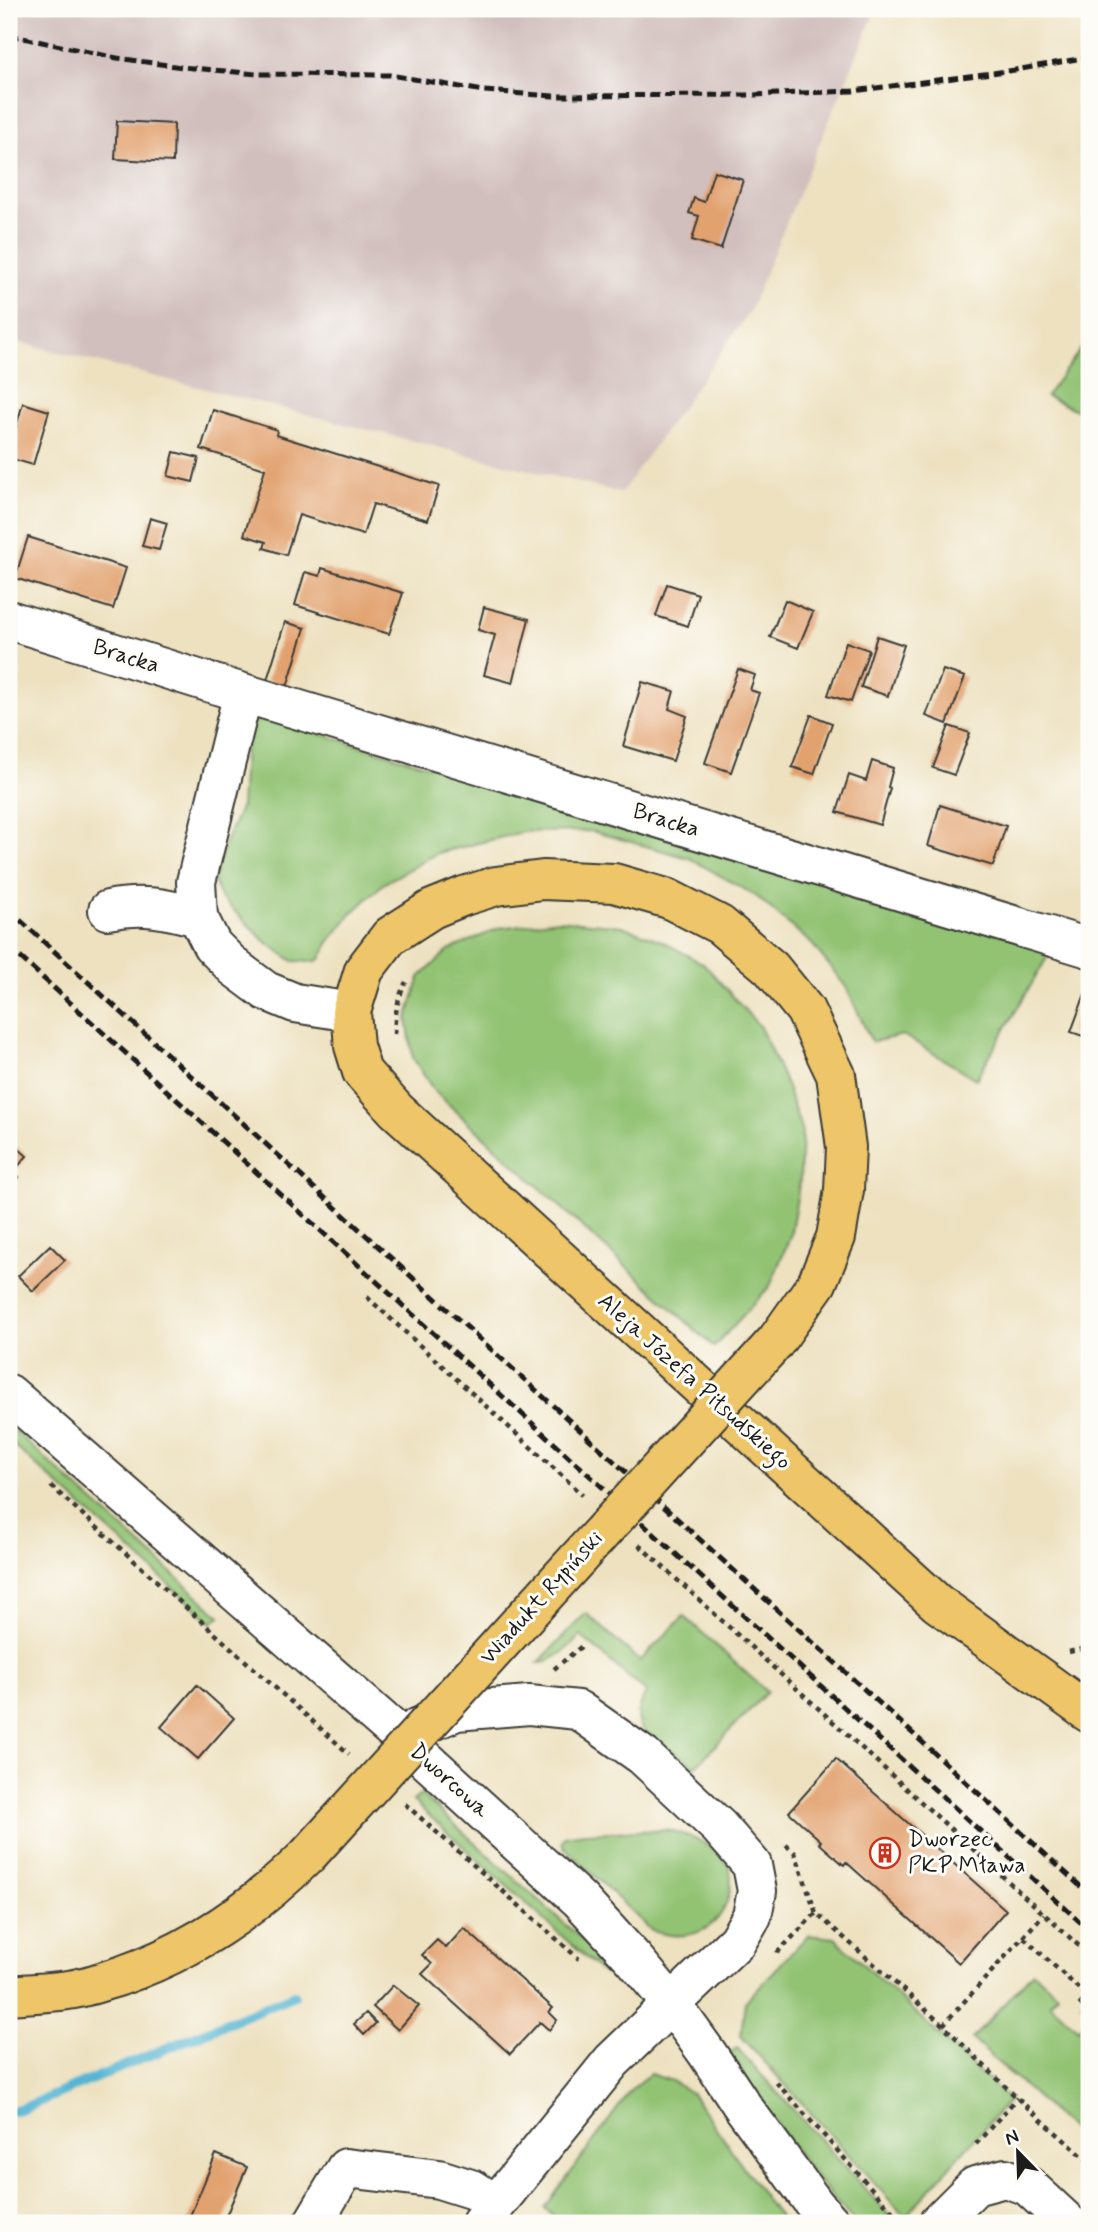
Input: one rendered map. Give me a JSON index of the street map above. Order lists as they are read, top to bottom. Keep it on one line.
{"streets":{"main road":["Aleja Józefa Piłsudskiego","Wiadukt Rypiński"],"street":["Bracka","Dworcowa"]},"crossings":[["Aleja Józefa Piłsudskiego","Wiadukt Rypiński"]],"places":{"building":["Dworzec PKP Mława"]},"north":"top left"}
